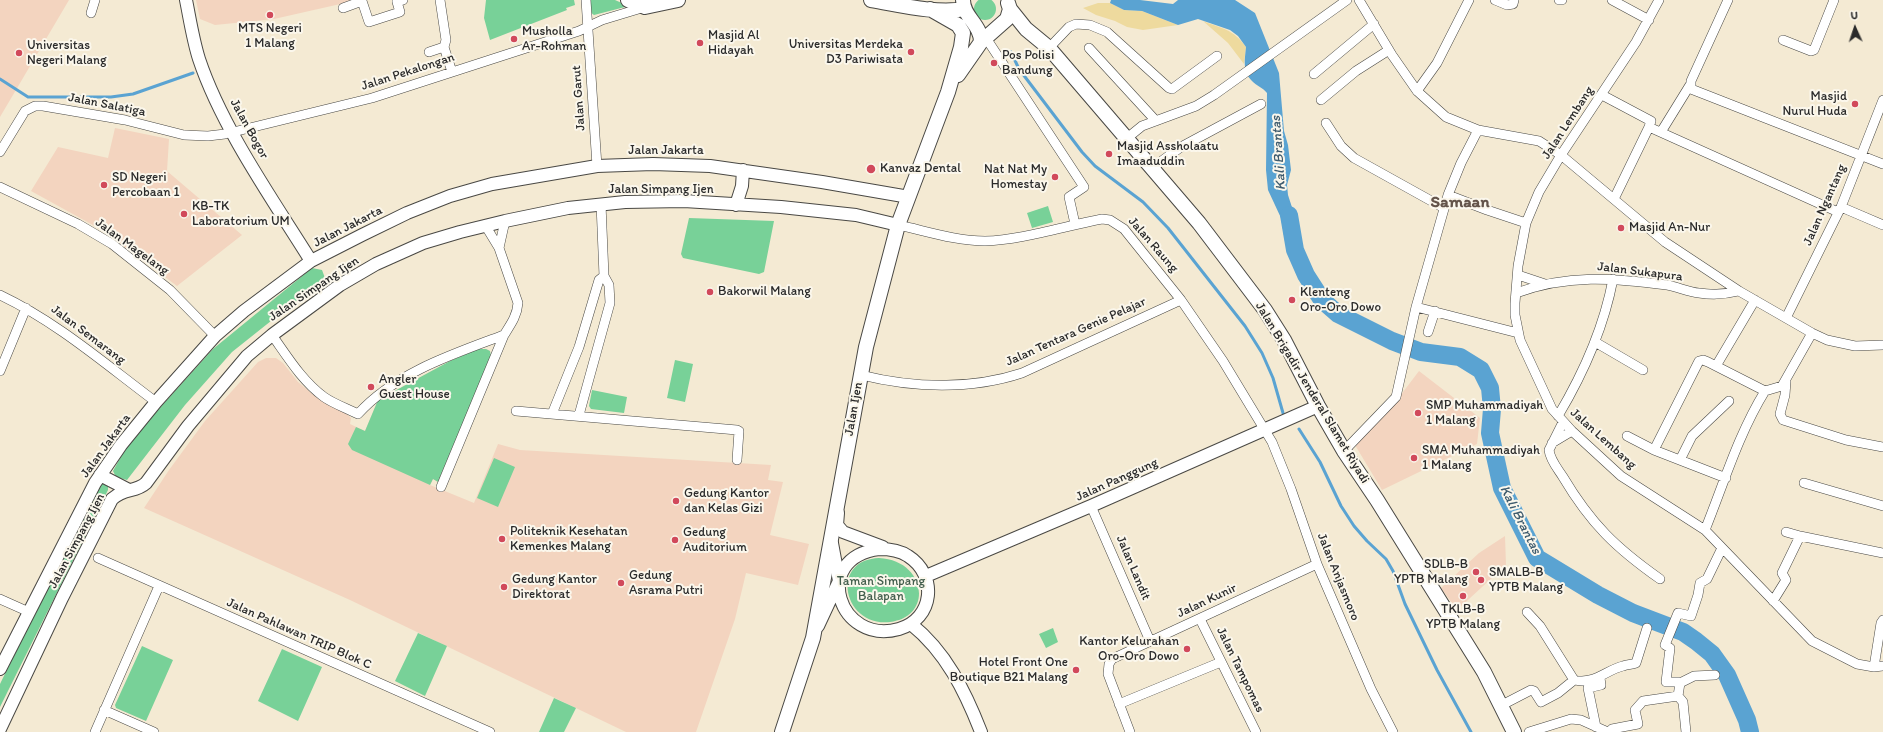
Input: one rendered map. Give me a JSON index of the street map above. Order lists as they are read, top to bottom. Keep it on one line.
{"streets":{"main road":["Jalan Bogor","Jalan Jakarta","Jalan Simpang Ijen","Jalan Brigadir Jenderal Slamet Riyadi","Jalan Ijen","Jalan Panggung"],"street":["Jalan Pekalongan","Jalan Garut","Jalan Salatiga","Jalan Lembang","Jalan Ngantang","Jalan Raung","Jalan Magelang","Jalan Sukapura","Jalan Tentara Genie Pelajar","Jalan Semarang","Jalan Landit","Jalan Anjasmoro","Jalan Kunir","Jalan Pahlawan TRIP Blok C","Jalan Tampomas"]},"crossings":[["Jalan Pekalongan","Jalan Garut"],["Jalan Pekalongan","Jalan Salatiga"],["Jalan Pekalongan","Jalan Bogor"],["Jalan Garut","Jalan Jakarta"],["Jalan Salatiga","Jalan Bogor"],["Jalan Lembang","Jalan Sukapura"],["Jalan Bogor","Jalan Jakarta"],["Jalan Jakarta","Jalan Magelang"],["Jalan Jakarta","Jalan Semarang"],["Jalan Jakarta","Jalan Ijen"],["Jalan Simpang Ijen","Jalan Raung"],["Jalan Simpang Ijen","Jalan Ijen"],["Jalan Raung","Jalan Tentara Genie Pelajar"],["Jalan Raung","Jalan Ijen"],["Jalan Raung","Jalan Panggung"],["Jalan Raung","Jalan Anjasmoro"],["Jalan Tentara Genie Pelajar","Jalan Ijen"],["Jalan Brigadir Jenderal Slamet Riyadi","Jalan Ijen"],["Jalan Brigadir Jenderal Slamet Riyadi","Jalan Panggung"],["Jalan Panggung","Jalan Landit"],["Jalan Panggung","Jalan Anjasmoro"],["Jalan Landit","Jalan Kunir"],["Jalan Anjasmoro","Jalan Kunir"],["Jalan Kunir","Jalan Tampomas"]],"districts":["Samaan"],"water":["Kali Brantas"],"parks":["Taman Simpang Balapan"],"places":["MTS Negeri 1 Malang","Musholla Ar-Rohman","Masjid Al Hidayah","Universitas Merdeka D3 Pariwisata","Universitas Negeri Malang","Pos Polisi Bandung","Masjid Nurul Huda","Masjid Assholaatu Imaaduddin","Kanvaz Dental","Nat Nat My Homestay","SD Negeri Percobaan 1","KB-TK Laboratorium UM","Masjid An-Nur","Bakorwil Malang","Klenteng Oro-Oro Dowo","Angler Guest House","SMP Muhammadiyah 1 Malang","SMA Muhammadiyah 1 Malang","Gedung Kantor dan Kelas Gizi","Politeknik Kesehatan Kemenkes Malang","Gedung Auditorium","SDLB-B YPTB Malang","SMALB-B YPTB Malang","Gedung Asrama Putri","Gedung Kantor Direktorat","TKLB-B YPTB Malang","Kantor Kelurahan Oro-Oro Dowo","Hotel Front One Boutique B21 Malang"],"north":"top"}
